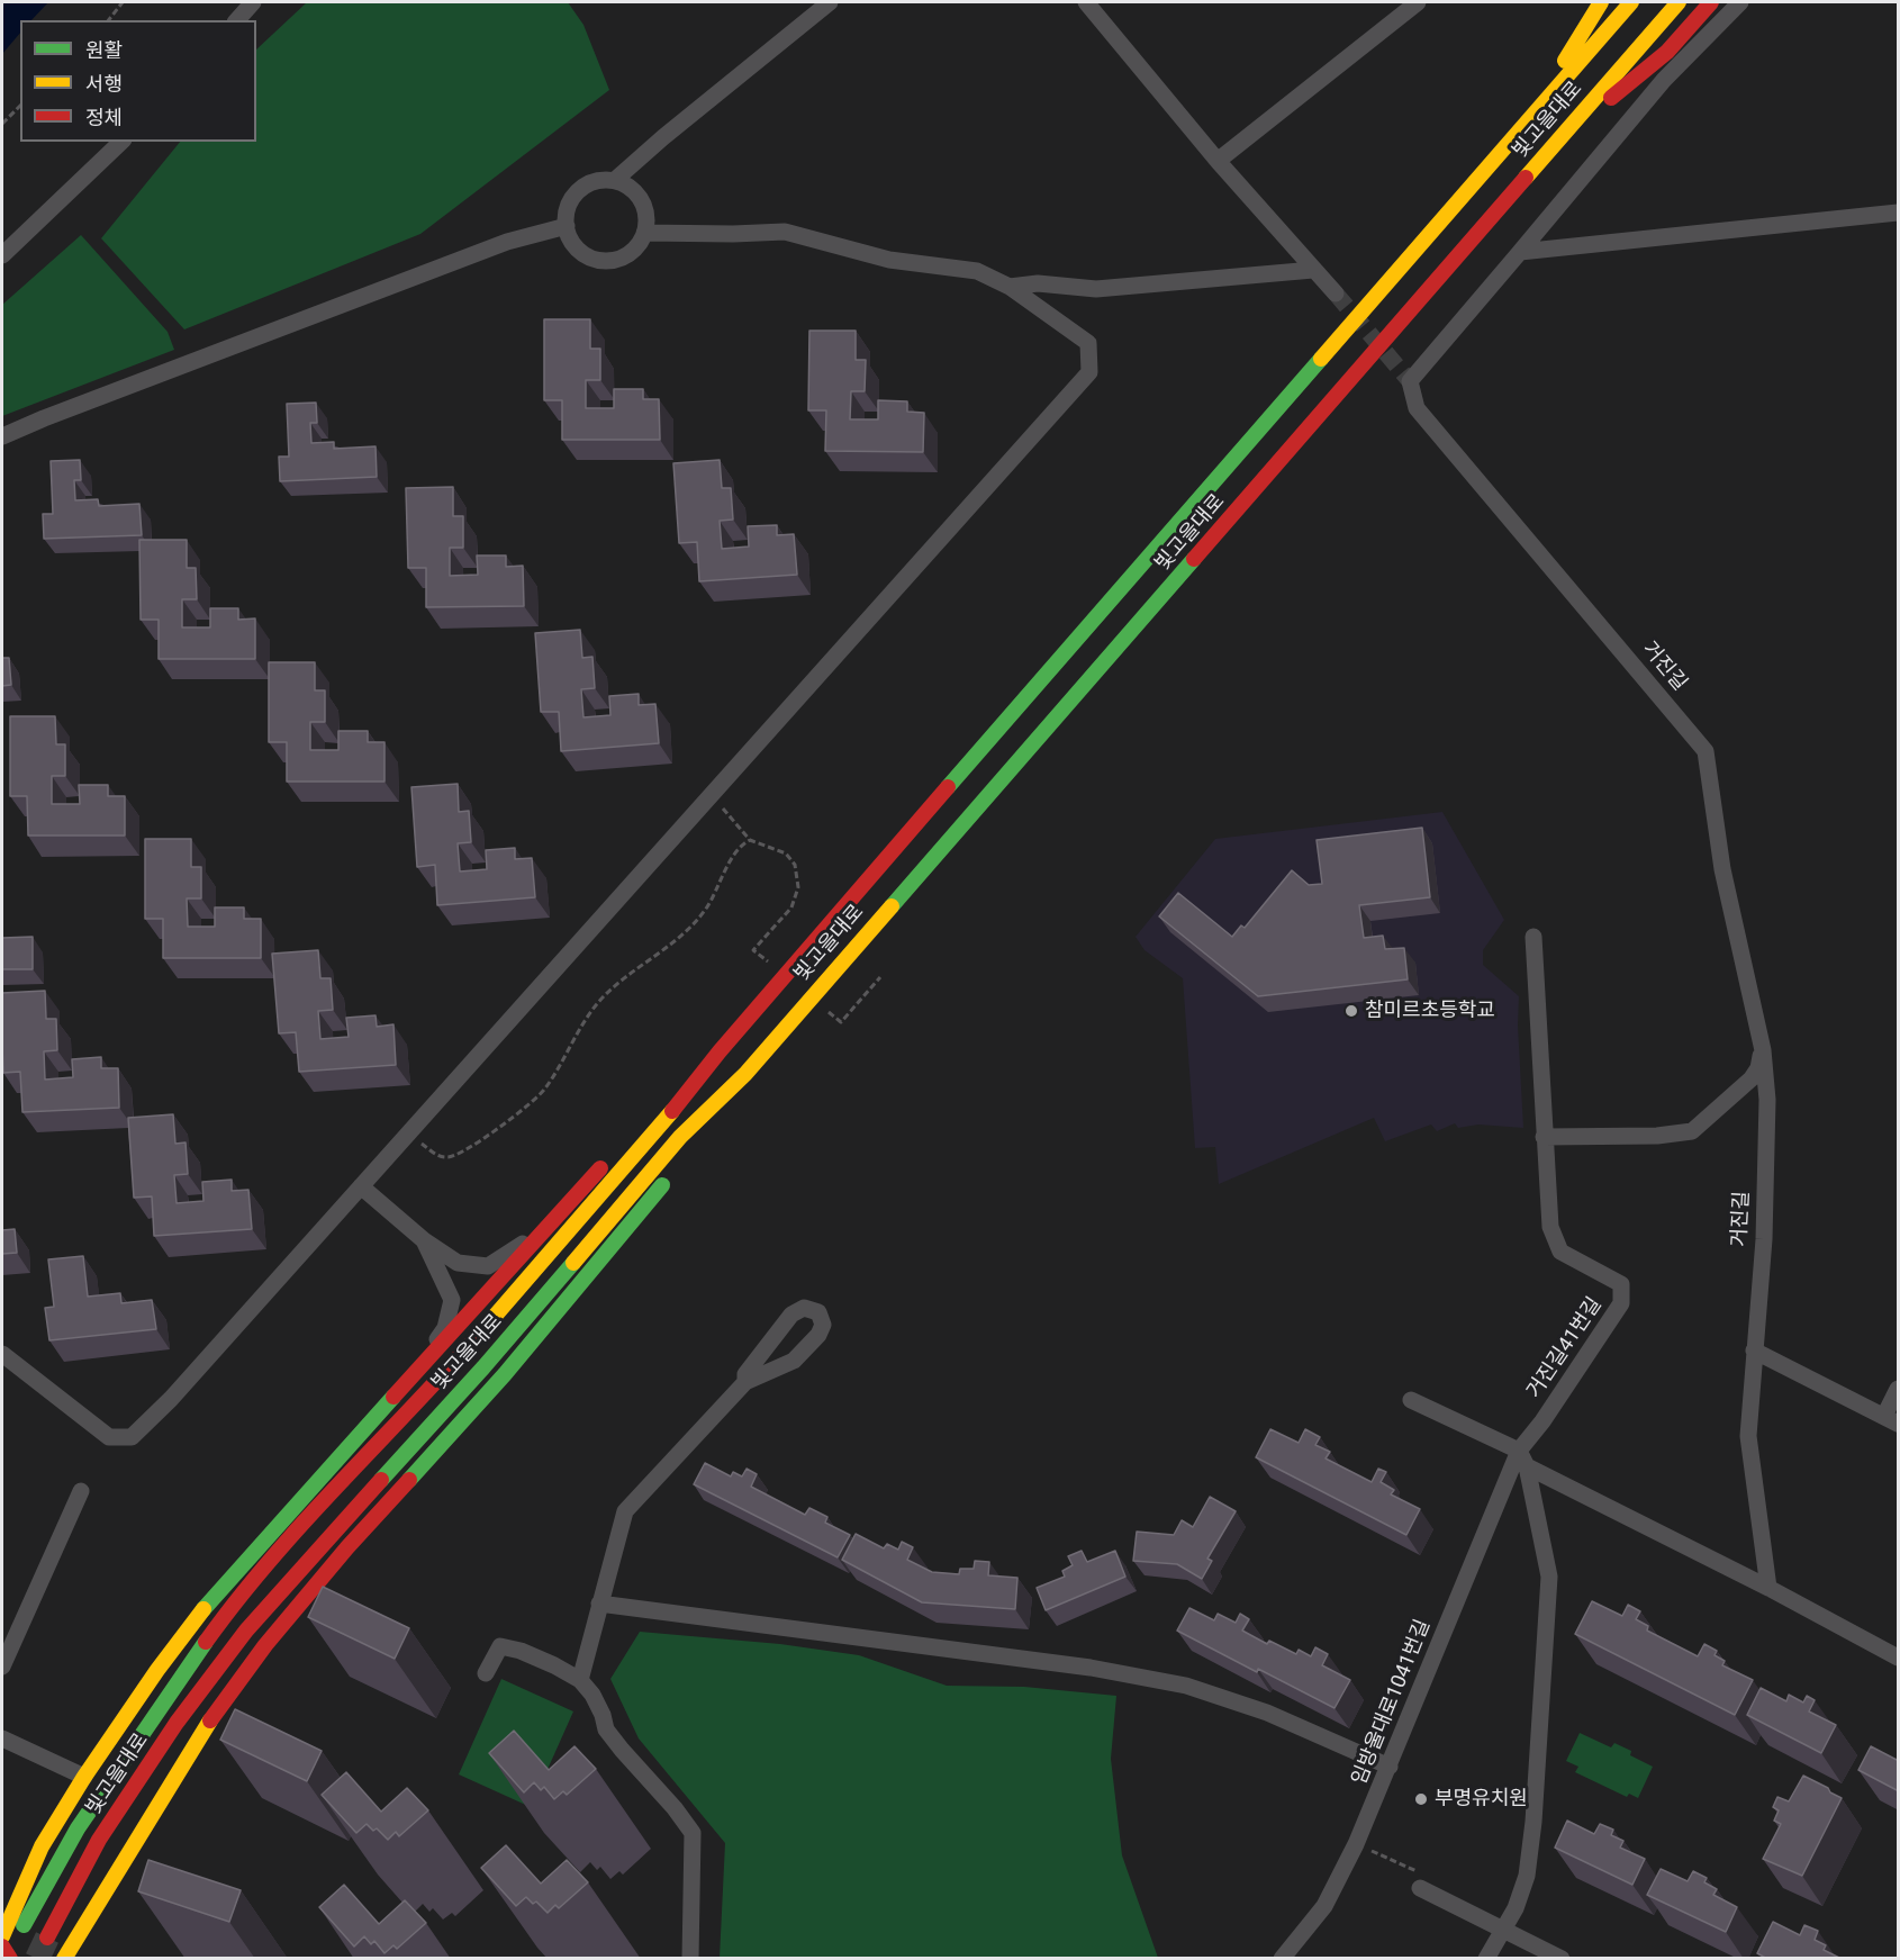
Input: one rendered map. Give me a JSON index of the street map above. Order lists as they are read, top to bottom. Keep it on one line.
{"streets":{"main road":["빛고을대로"],"street":["거진길","거진길41번길","임방울대로1041번길"]},"crossings":[["거진길41번길","임방울대로1041번길"]],"places":["참미르초등학교","부명유치원"],"legend":["원활","서행","정체"]}
